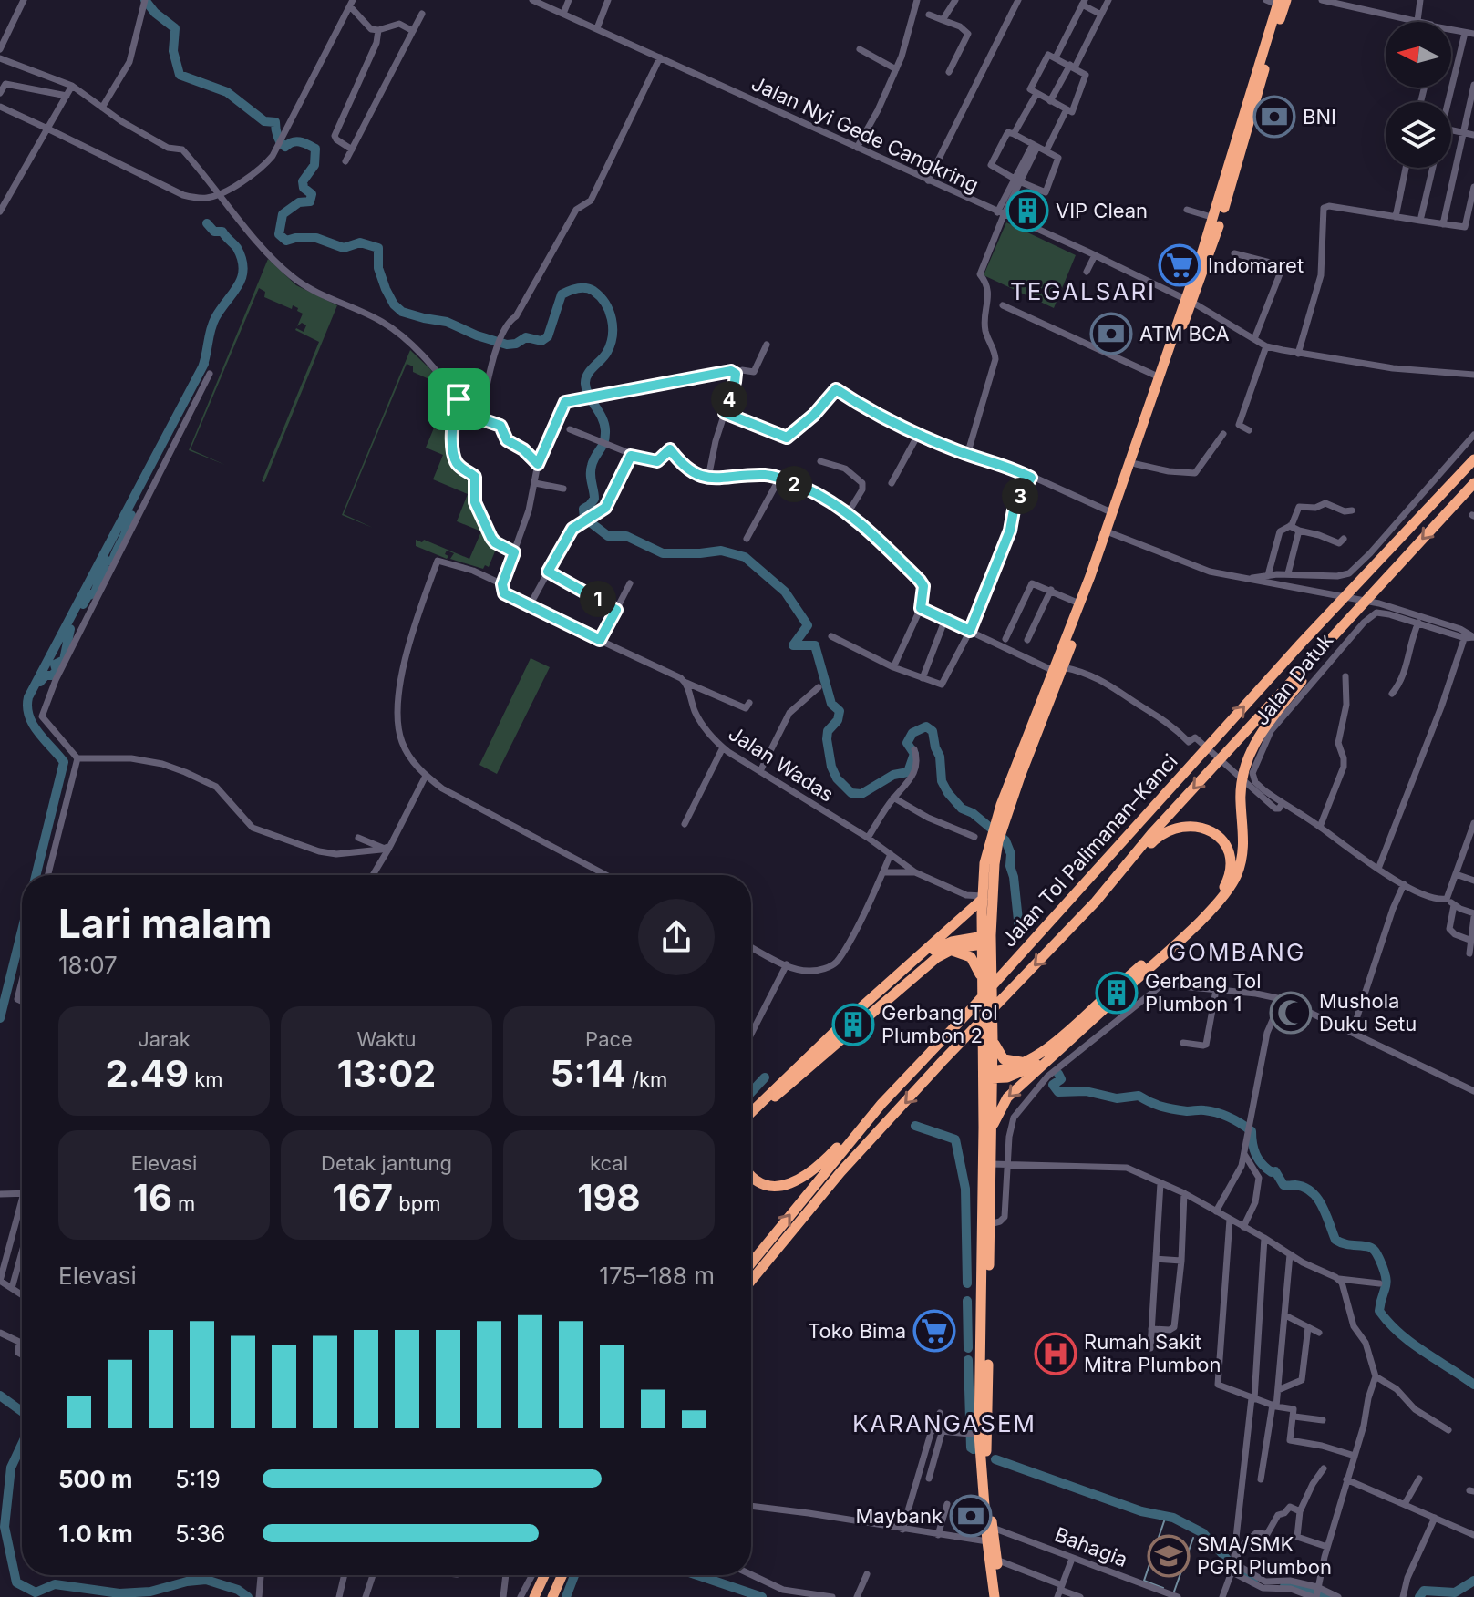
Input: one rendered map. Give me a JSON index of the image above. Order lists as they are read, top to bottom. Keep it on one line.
{"streets":{"highway":["Jalan Tol Palimanan–Kanci"],"street":["Jalan Nyi Gede Cangkring","Jalan Datuk","Jalan Wadas","Bahagia"]},"districts":["TEGALSARI","GOMBANG","KARANGASEM"],"places":{"bank":["BNI","ATM BCA","Maybank"],"building":["VIP Clean","Gerbang Tol Plumbon 1","Gerbang Tol Plumbon 2"],"supermarket":["Indomaret","Toko Bima"],"mosque":["Mushola Duku Setu"],"hospital":["Rumah Sakit Mitra Plumbon"],"school or university":["SMA/SMK PGRI Plumbon"]},"north":"left","page":{"pins":["4","2","3","1"],"heading":["Lari malam","18:07"],"stats":[["Jarak","2.49 km"],["Waktu","13:02"],["Pace","5:14 /km"],["Elevasi","16 m"],["Detak jantung","167 bpm"],["kcal","198"]],"chart":["Elevasi","175–188 m"],"list":[{"name":"500 m","note":"5:19"},{"name":"1.0 km","note":"5:36"}]}}
